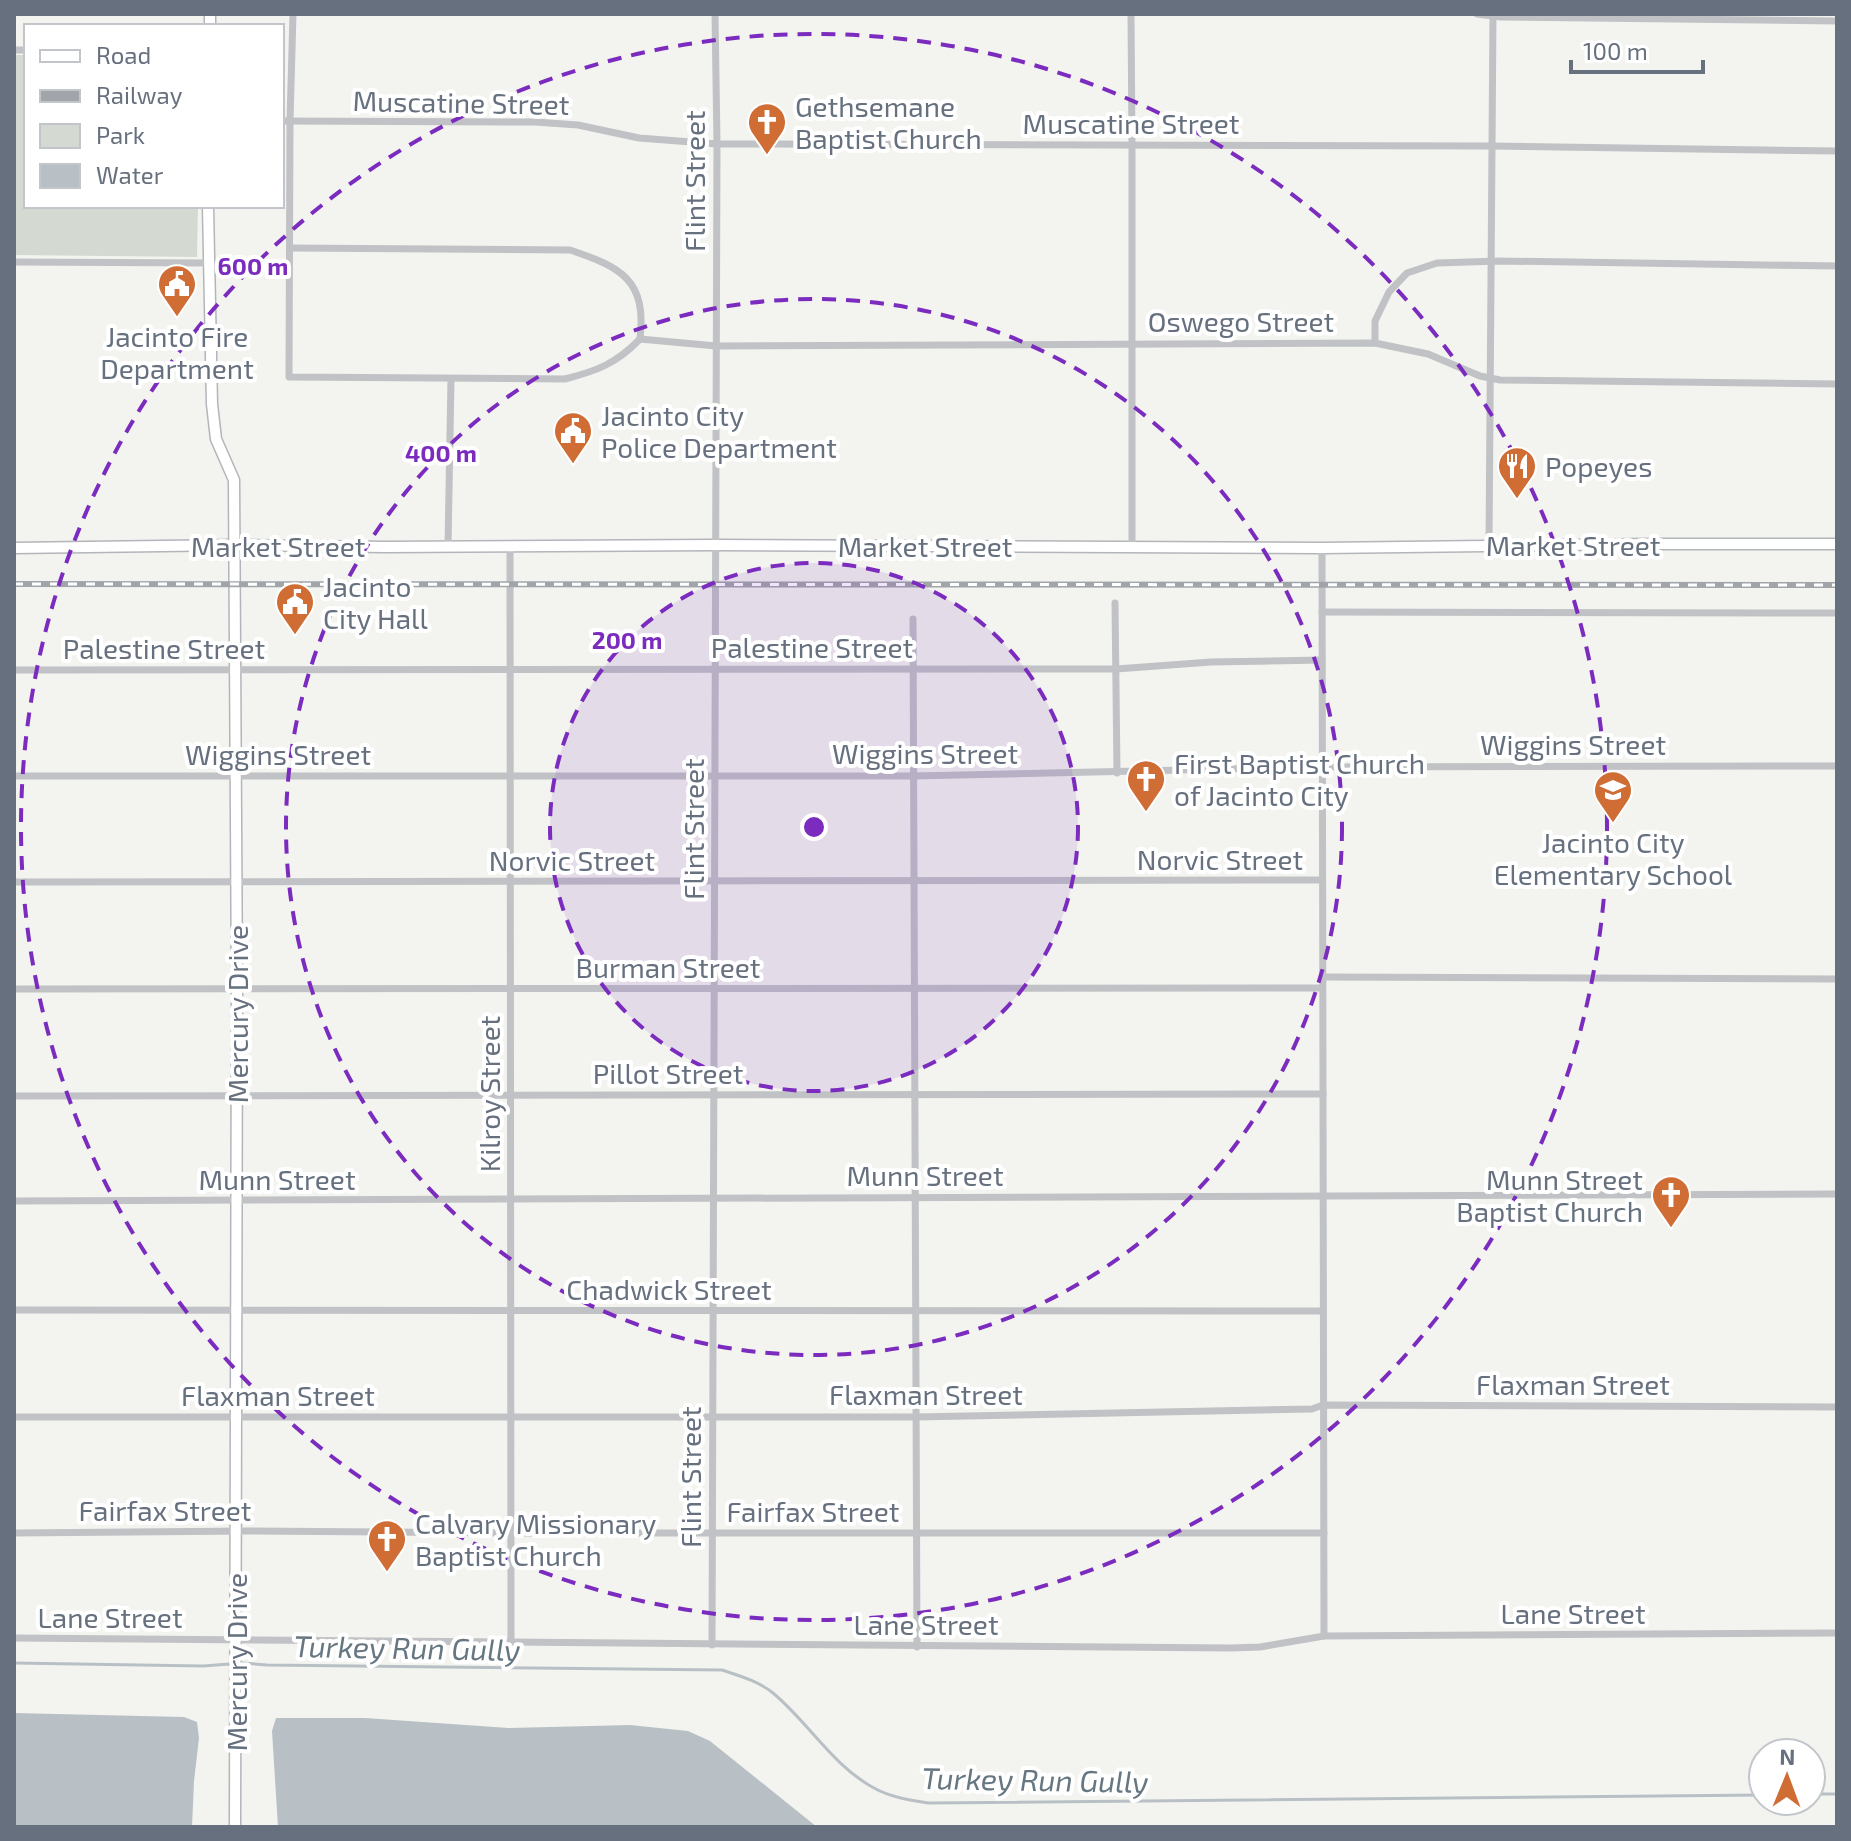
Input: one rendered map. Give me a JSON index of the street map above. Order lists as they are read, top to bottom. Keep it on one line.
{"streets":{"main road":["Market Street","Mercury Drive"],"street":["Muscatine Street","Flint Street","Oswego Street","Palestine Street","Wiggins Street","Norvic Street","Burman Street","Pillot Street","Kilroy Street","Munn Street","Chadwick Street","Flaxman Street","Fairfax Street","Lane Street"]},"crossings":[["Muscatine Street","Flint Street"],["Flint Street","Oswego Street"],["Flint Street","Market Street"],["Flint Street","Palestine Street"],["Flint Street","Wiggins Street"],["Flint Street","Norvic Street"],["Flint Street","Burman Street"],["Flint Street","Pillot Street"],["Flint Street","Munn Street"],["Flint Street","Chadwick Street"],["Flint Street","Flaxman Street"],["Flint Street","Fairfax Street"],["Flint Street","Lane Street"],["Market Street","Mercury Drive"],["Market Street","Kilroy Street"],["Palestine Street","Mercury Drive"],["Palestine Street","Kilroy Street"],["Wiggins Street","Mercury Drive"],["Wiggins Street","Kilroy Street"],["Norvic Street","Mercury Drive"],["Norvic Street","Kilroy Street"],["Burman Street","Mercury Drive"],["Burman Street","Kilroy Street"],["Mercury Drive","Pillot Street"],["Mercury Drive","Munn Street"],["Mercury Drive","Chadwick Street"],["Mercury Drive","Flaxman Street"],["Mercury Drive","Fairfax Street"],["Mercury Drive","Lane Street"],["Pillot Street","Kilroy Street"],["Kilroy Street","Munn Street"],["Kilroy Street","Chadwick Street"],["Kilroy Street","Flaxman Street"],["Kilroy Street","Fairfax Street"],["Kilroy Street","Lane Street"]],"water":["Turkey Run Gully"],"places":{"church":["Gethsemane Baptist Church","First Baptist Church of Jacinto City","Munn Street Baptist Church","Calvary Missionary Baptist Church"],"public building":["Jacinto Fire Department","Jacinto City Police Department","Jacinto City Hall"],"restaurant":["Popeyes"],"school or university":["Jacinto City Elementary School"]},"legend":["Road","Railway","Park","Water"],"scale_bar":"100 m","north":"top","rings":["600 m","400 m","200 m"]}
